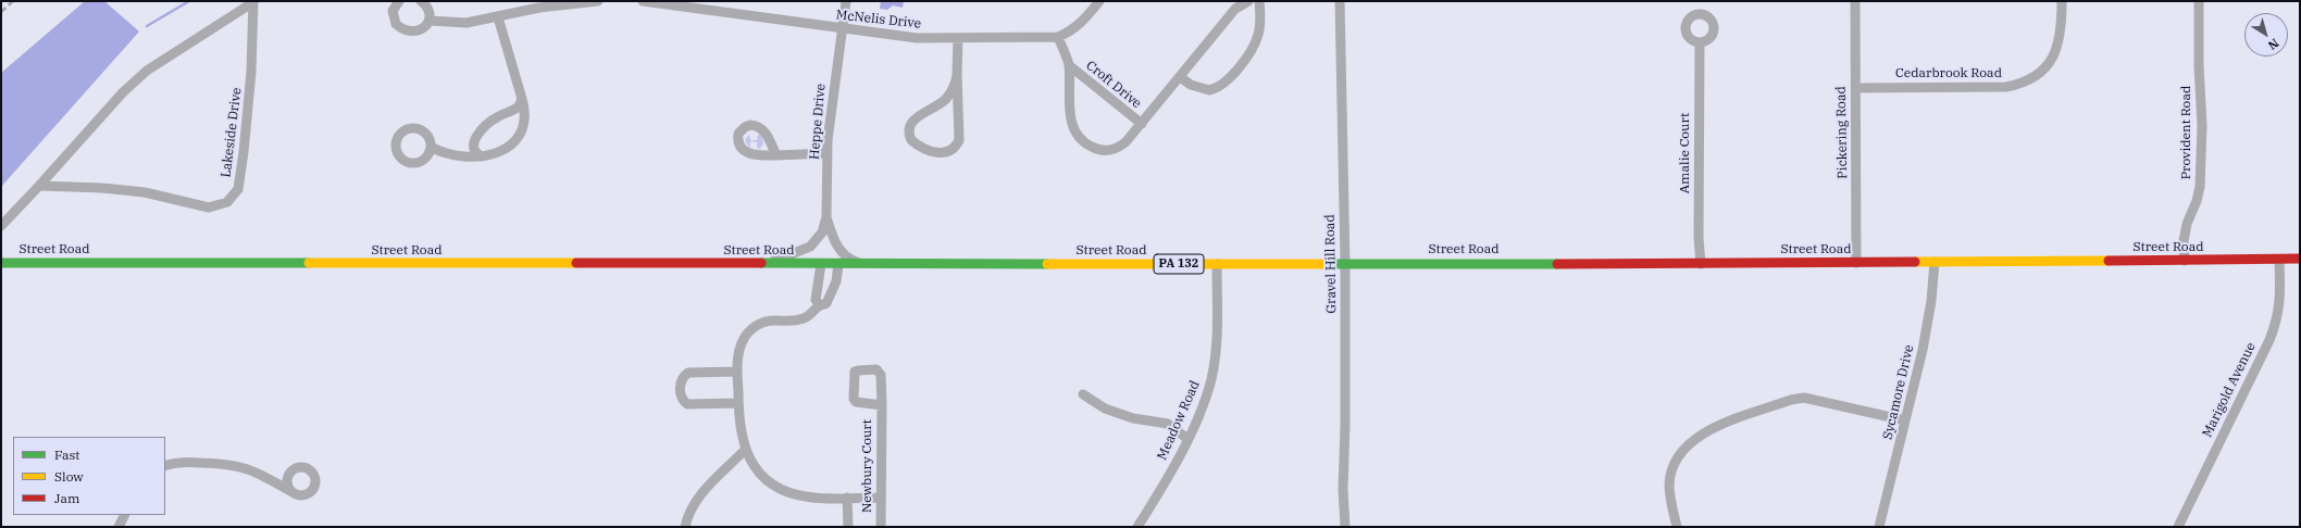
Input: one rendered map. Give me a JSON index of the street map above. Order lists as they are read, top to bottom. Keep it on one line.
{"streets":{"main road":["Street Road","PA 132"],"street":["McNelis Drive","Cedarbrook Road","Croft Drive","Heppe Drive","Lakeside Drive","Pickering Road","Provident Road","Amalie Court","Gravel Hill Road","Marigold Avenue","Sycamore Drive","Meadow Road","Newbury Court"]},"crossings":[["McNelis Drive","Croft Drive"],["McNelis Drive","Heppe Drive"],["Cedarbrook Road","Pickering Road"],["Heppe Drive","Street Road"],["Pickering Road","Street Road"],["Provident Road","Street Road"],["Amalie Court","Street Road"],["Street Road","Gravel Hill Road"],["Street Road","Marigold Avenue"],["Street Road","Sycamore Drive"],["Street Road","Meadow Road"]],"legend":["Fast","Slow","Jam"],"north":"bottom right"}
